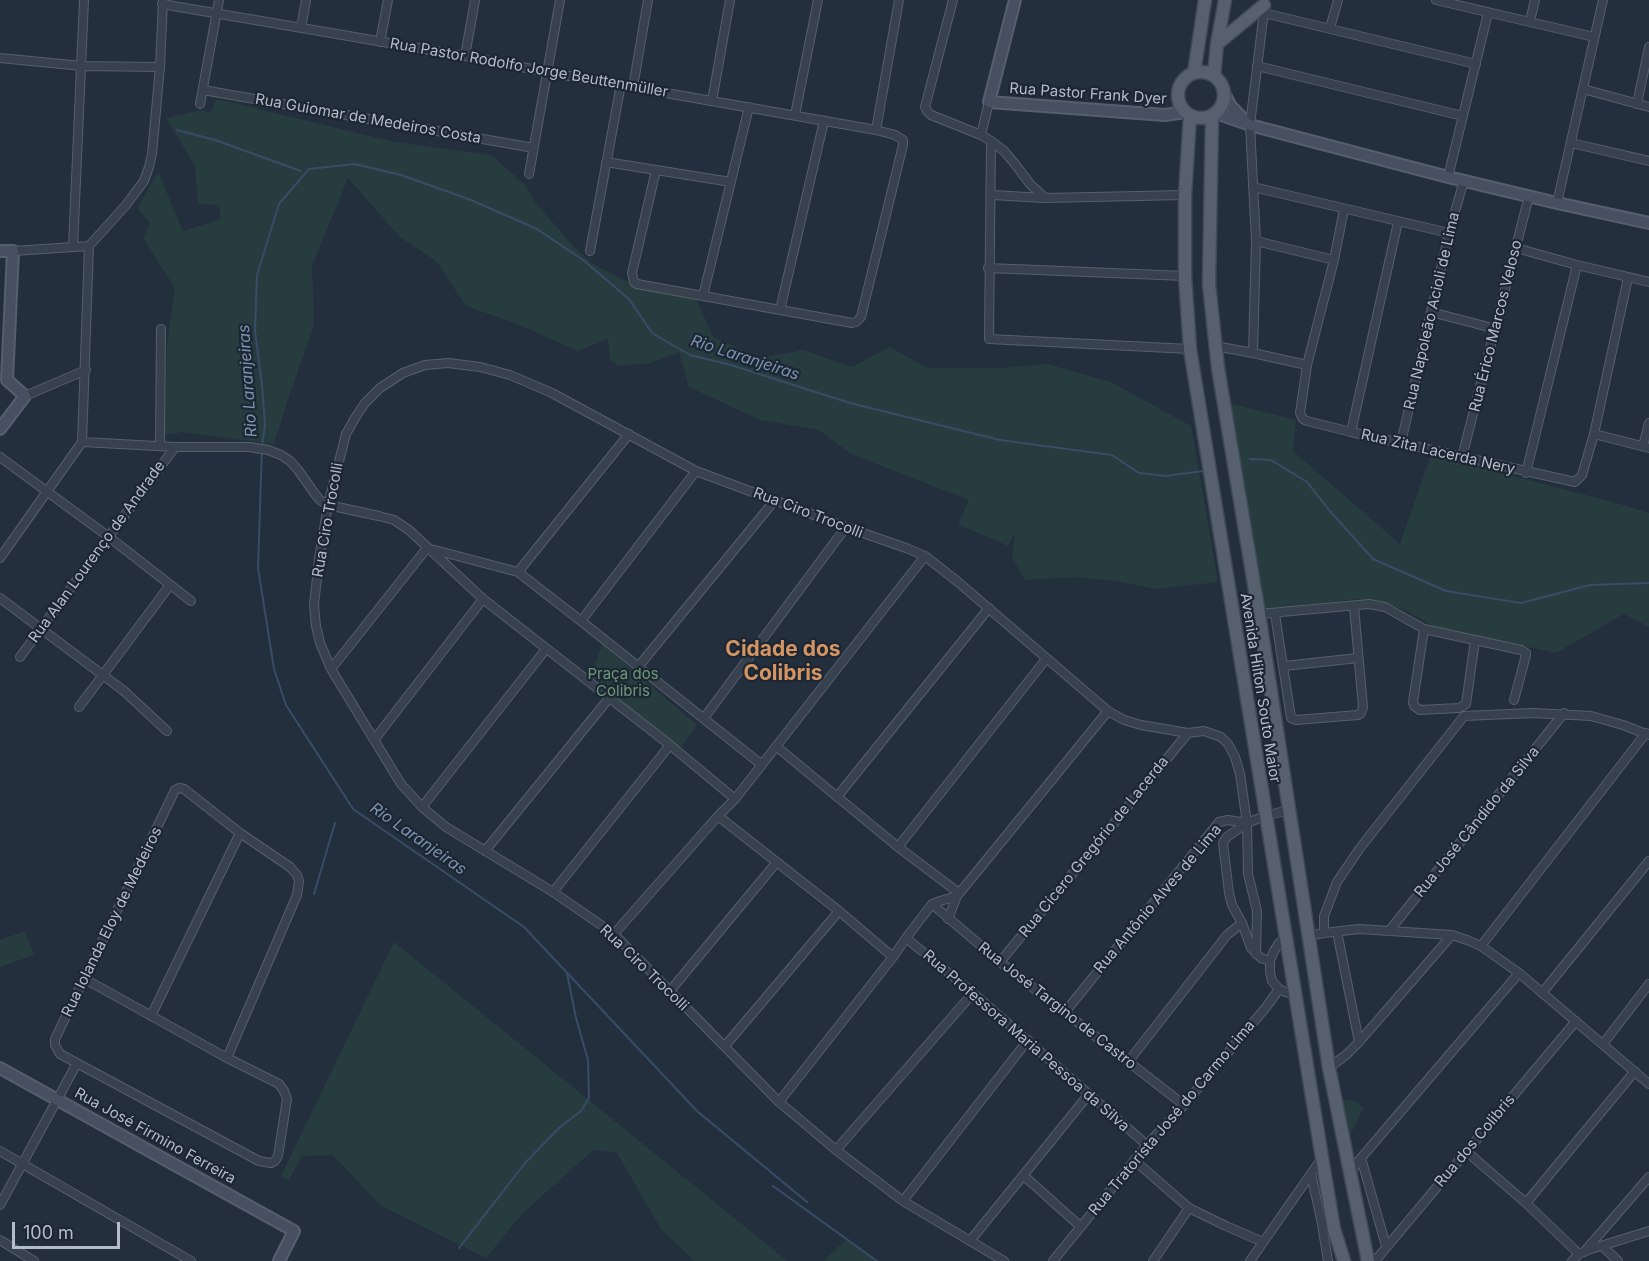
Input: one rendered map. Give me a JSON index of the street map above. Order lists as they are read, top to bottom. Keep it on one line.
{"streets":{"main road":["Rua Pastor Frank Dyer","Avenida Hilton Souto Maior","Rua José Firmino Ferreira"],"street":["Rua Pastor Rodolfo Jorge Beuttenmüller","Rua Guiomar de Medeiros Costa","Rua Napoleão Acioli de Lima","Rua Érico Marcos Veloso","Rua Zita Lacerda Nery","Rua Ciro Trocolli","Rua Alan Lourenço de Andrade","Rua José Cândido da Silva","Rua Cícero Gregório de Lacerda","Rua Antônio Alves de Lima","Rua Iolanda Eloy de Medeiros","Rua José Targino de Castro","Rua Professora Maria Pessoa da Silva","Rua Tratorista José do Carmo Lima","Rua dos Colibris"]},"crossings":[["Rua Pastor Frank Dyer","Avenida Hilton Souto Maior"],["Rua Napoleão Acioli de Lima","Rua Zita Lacerda Nery"],["Rua Érico Marcos Veloso","Rua Zita Lacerda Nery"],["Rua Ciro Trocolli","Rua Cícero Gregório de Lacerda"],["Rua Ciro Trocolli","Rua Antônio Alves de Lima"],["Avenida Hilton Souto Maior","Rua Antônio Alves de Lima"],["Rua Cícero Gregório de Lacerda","Rua José Targino de Castro"],["Rua Antônio Alves de Lima","Rua José Targino de Castro"],["Rua José Targino de Castro","Rua Tratorista José do Carmo Lima"],["Rua Professora Maria Pessoa da Silva","Rua Tratorista José do Carmo Lima"]],"districts":["Cidade dos Colibris"],"water":["Rio Laranjeiras"],"parks":["Praça dos Colibris"],"scale_bar":"100 m"}
